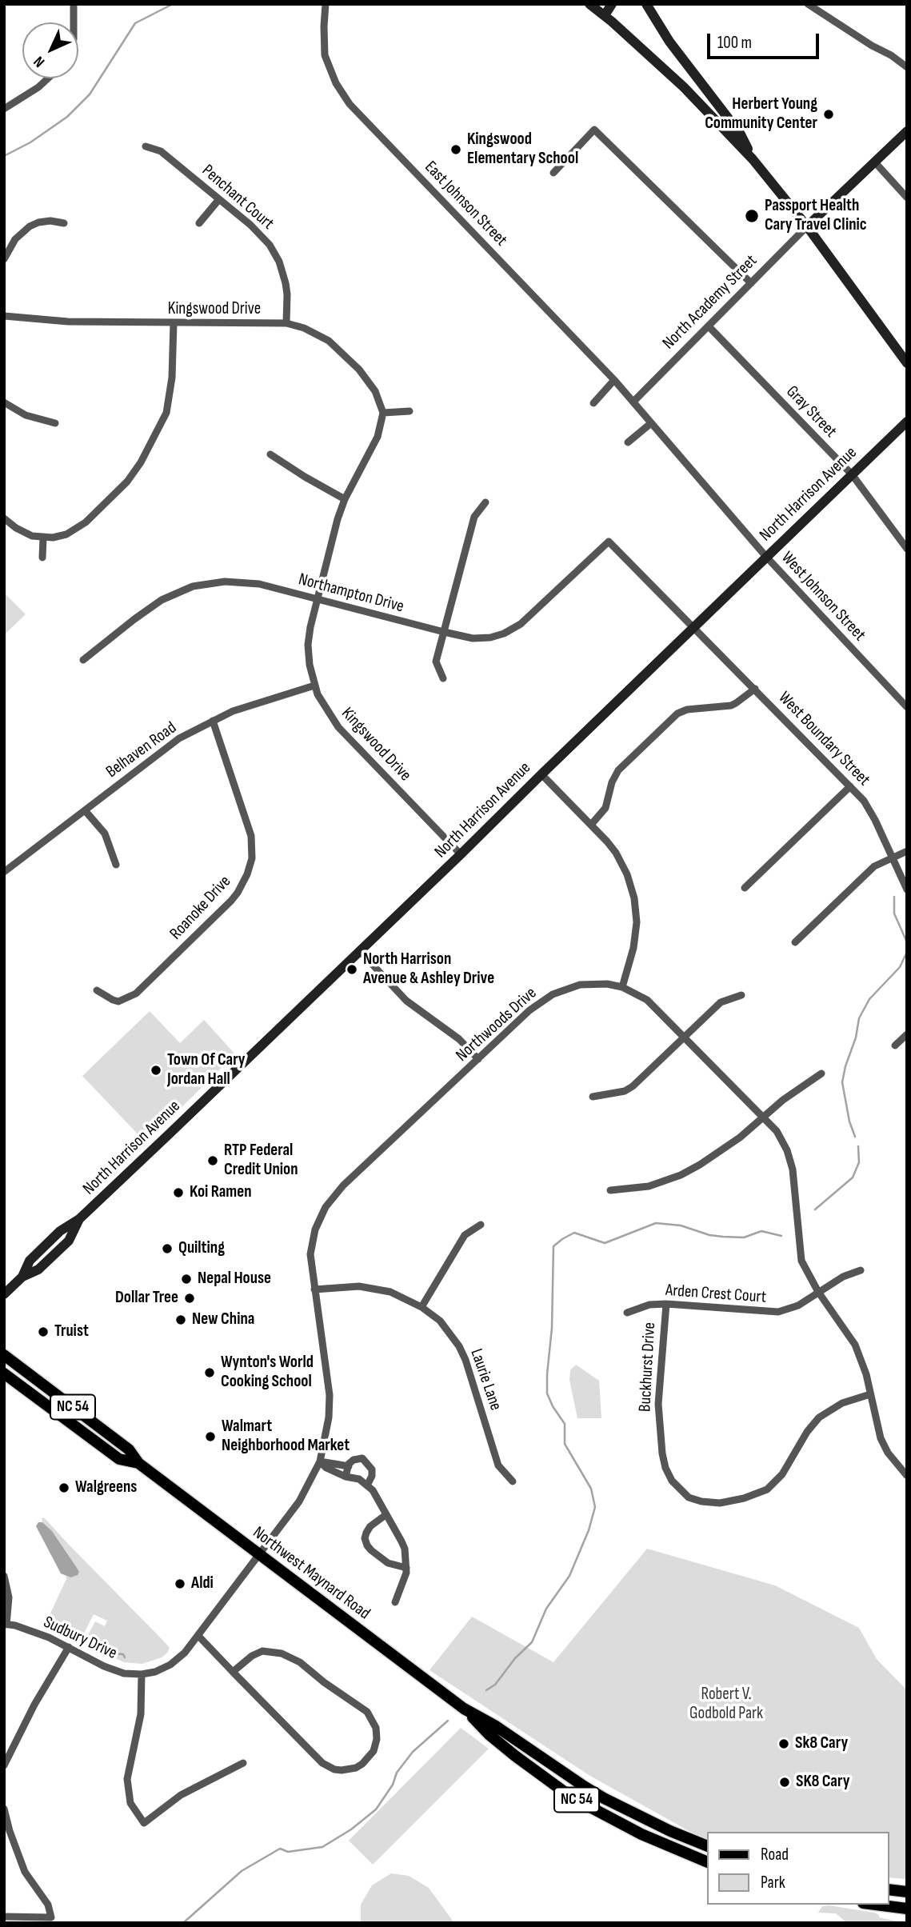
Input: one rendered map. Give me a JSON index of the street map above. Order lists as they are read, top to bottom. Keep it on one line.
{"streets":{"main road":["North Academy Street","North Harrison Avenue","NC 54","Northwest Maynard Road"],"street":["Penchant Court","East Johnson Street","Kingswood Drive","Gray Street","Northampton Drive","West Johnson Street","West Boundary Street","Belhaven Road","Roanoke Drive","Northwoods Drive","Arden Crest Court","Buckhurst Drive","Laurie Lane","Sudbury Drive"]},"crossings":[["Penchant Court","Kingswood Drive"],["East Johnson Street","North Academy Street"],["East Johnson Street","West Johnson Street"],["North Academy Street","Gray Street"],["North Academy Street","West Johnson Street"],["Kingswood Drive","North Harrison Avenue"],["Kingswood Drive","Northampton Drive"],["Kingswood Drive","Belhaven Road"],["Gray Street","North Harrison Avenue"],["North Harrison Avenue","West Johnson Street"],["North Harrison Avenue","West Boundary Street"],["Northampton Drive","West Boundary Street"],["Belhaven Road","Roanoke Drive"],["Northwoods Drive","Arden Crest Court"],["Northwoods Drive","Buckhurst Drive"],["Northwoods Drive","Laurie Lane"],["Northwoods Drive","Northwest Maynard Road"],["Northwoods Drive","Sudbury Drive"],["Arden Crest Court","Buckhurst Drive"],["Northwest Maynard Road","Sudbury Drive"]],"parks":["Robert V. Godbold Park"],"places":["Herbert Young Community Center","Kingswood Elementary School","Passport Health Cary Travel Clinic","North Harrison Avenue & Ashley Drive","Town Of Cary Jordan Hall","RTP Federal Credit Union","Koi Ramen","Quilting","Nepal House","Dollar Tree","New China","Truist","Wynton's World Cooking School","Walmart Neighborhood Market","Walgreens","Aldi","Sk8 Cary","SK8 Cary"],"legend":["Road","Park"],"scale_bar":"100 m","north":"bottom left"}
